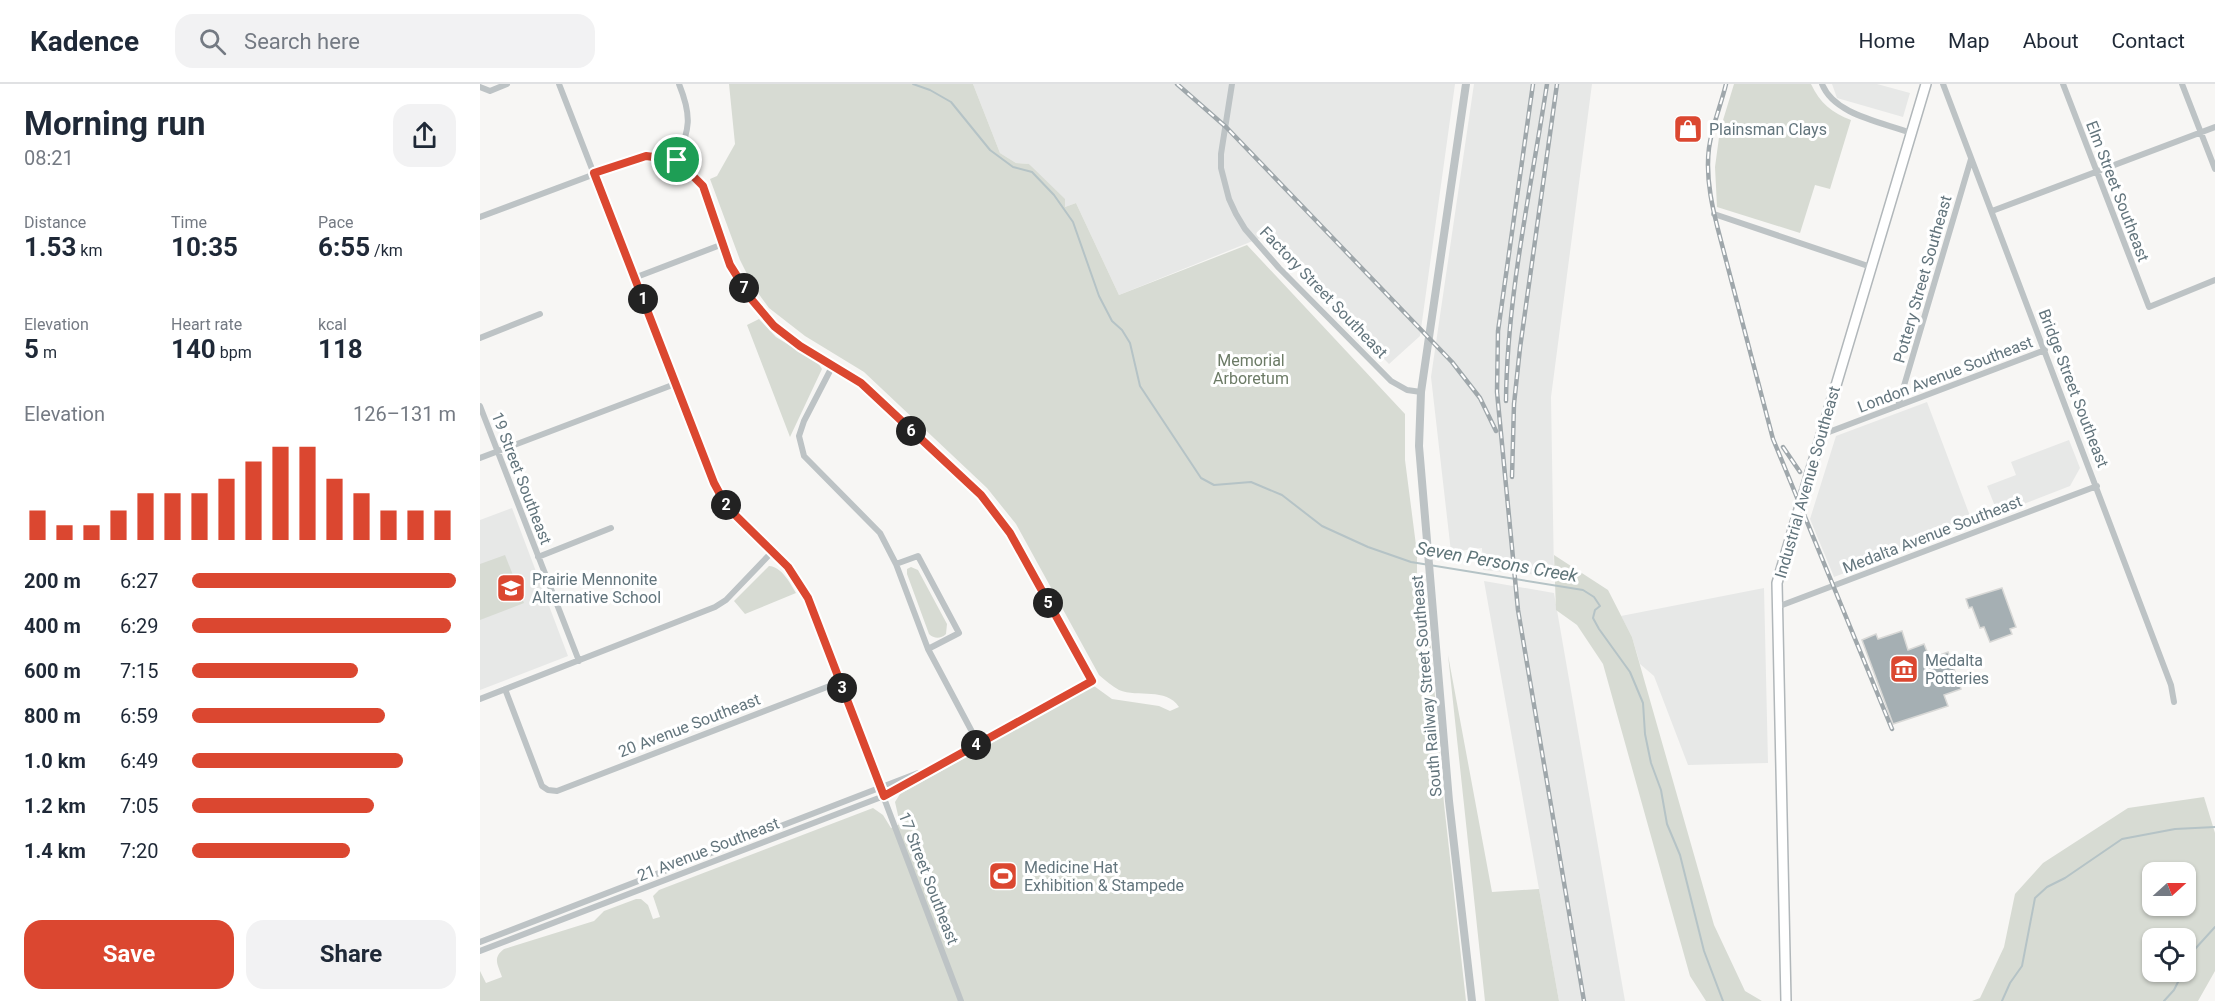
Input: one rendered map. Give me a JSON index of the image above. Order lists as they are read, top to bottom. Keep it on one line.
{"streets":{"main road":["Industrial Avenue Southeast"],"street":["Elm Street Southeast","Pottery Street Southeast","Factory Street Southeast","London Avenue Southeast","Bridge Street Southeast","19 Street Southeast","Medalta Avenue Southeast","South Railway Street Southeast","20 Avenue Southeast","21 Avenue Southeast","17 Street Southeast"]},"crossings":[["Pottery Street Southeast","London Avenue Southeast"],["Pottery Street Southeast","Bridge Street Southeast"],["Factory Street Southeast","South Railway Street Southeast"],["London Avenue Southeast","Bridge Street Southeast"],["London Avenue Southeast","Industrial Avenue Southeast"],["Bridge Street Southeast","Medalta Avenue Southeast"],["Industrial Avenue Southeast","Medalta Avenue Southeast"],["20 Avenue Southeast","17 Street Southeast"],["21 Avenue Southeast","17 Street Southeast"]],"water":["Seven Persons Creek"],"parks":["Memorial Arboretum"],"places":{"shop":["Plainsman Clays"],"school or university":["Prairie Mennonite Alternative School"],"museum":["Medalta Potteries"],"sports":["Medicine Hat Exhibition & Stampede"]},"north":"right","page":{"header":"Kadence","search":"Search here","nav":["Home","Map","About","Contact"],"heading":["Morning run","08:21"],"stats":[["Distance","1.53 km"],["Time","10:35"],["Pace","6:55 /km"],["Elevation","5 m"],["Heart rate","140 bpm"],["kcal","118"]],"pins":["7","1","6","2","5","3","4"],"chart":["Elevation","126–131 m"],"list":[{"name":"200 m","note":"6:27"},{"name":"400 m","note":"6:29"},{"name":"600 m","note":"7:15"},{"name":"800 m","note":"6:59"},{"name":"1.0 km","note":"6:49"},{"name":"1.2 km","note":"7:05"},{"name":"1.4 km","note":"7:20"}],"buttons":["Save","Share"]}}
